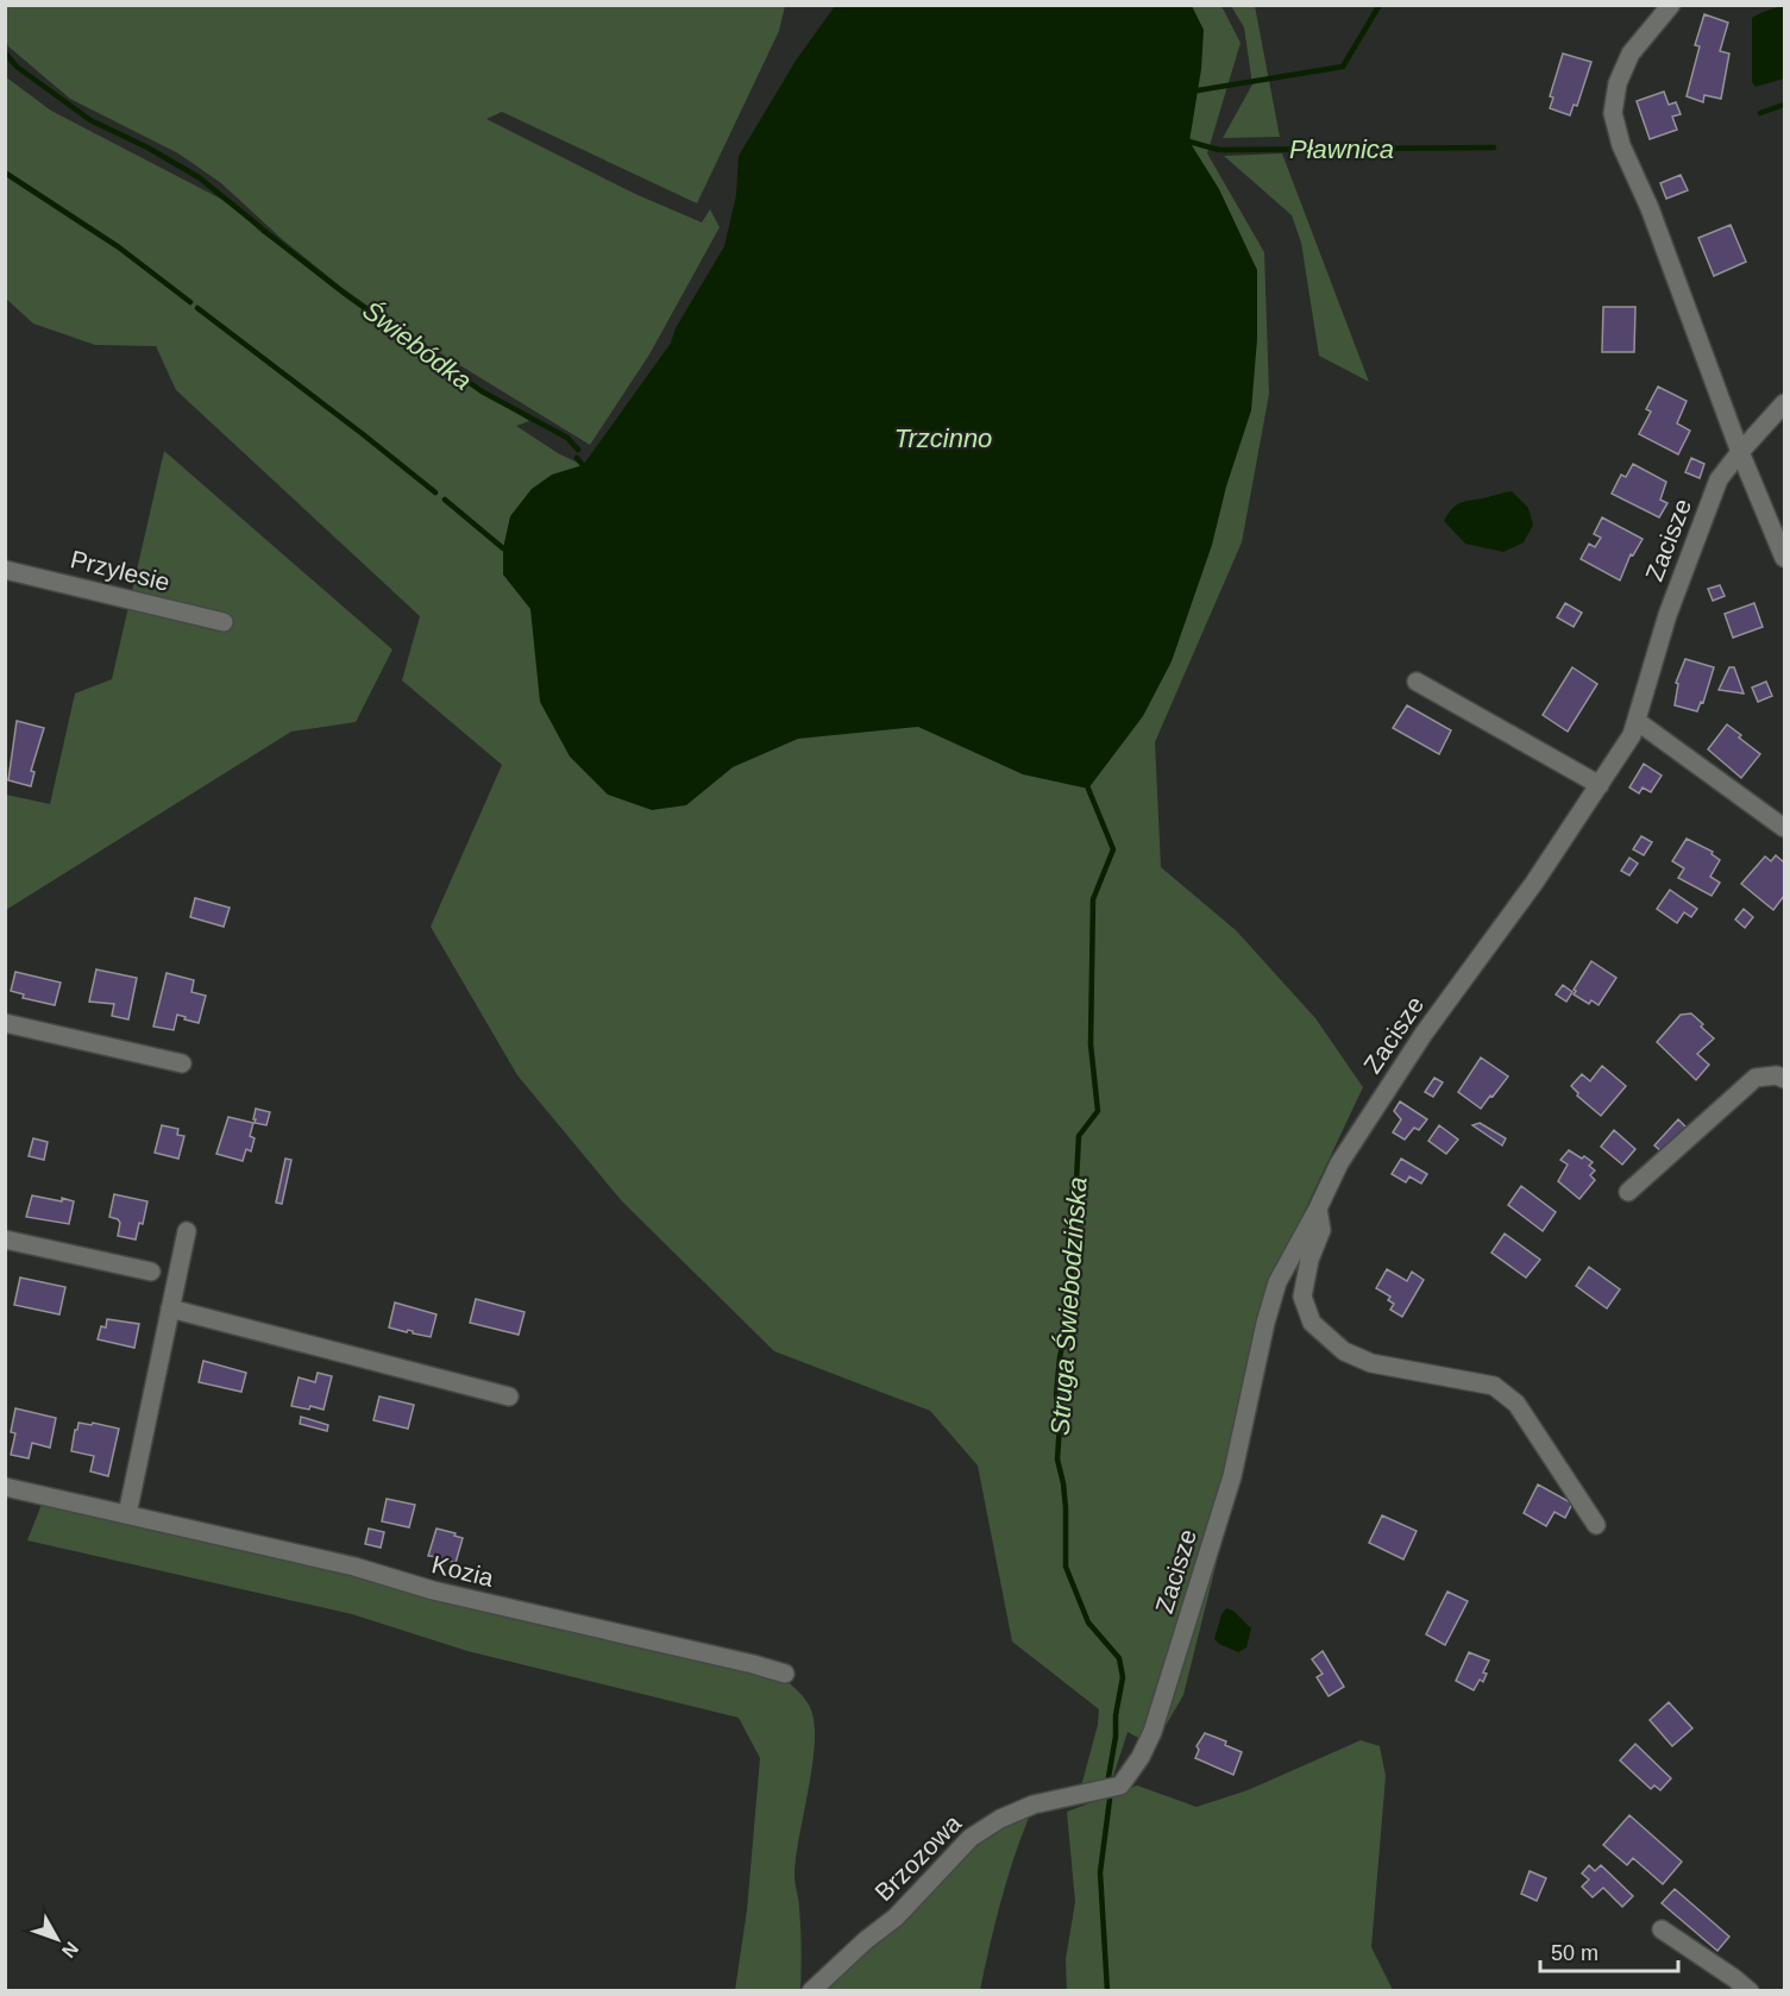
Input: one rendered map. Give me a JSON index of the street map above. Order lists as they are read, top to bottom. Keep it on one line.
{"streets":{"street":["Zacisze","Przylesie","Kozia","Brzozowa"]},"crossings":[["Zacisze","Brzozowa"]],"water":["Pławnica","Świebódka","Trzcinno","Struga Świebodzińska"],"scale_bar":"50 m","north":"bottom right"}
